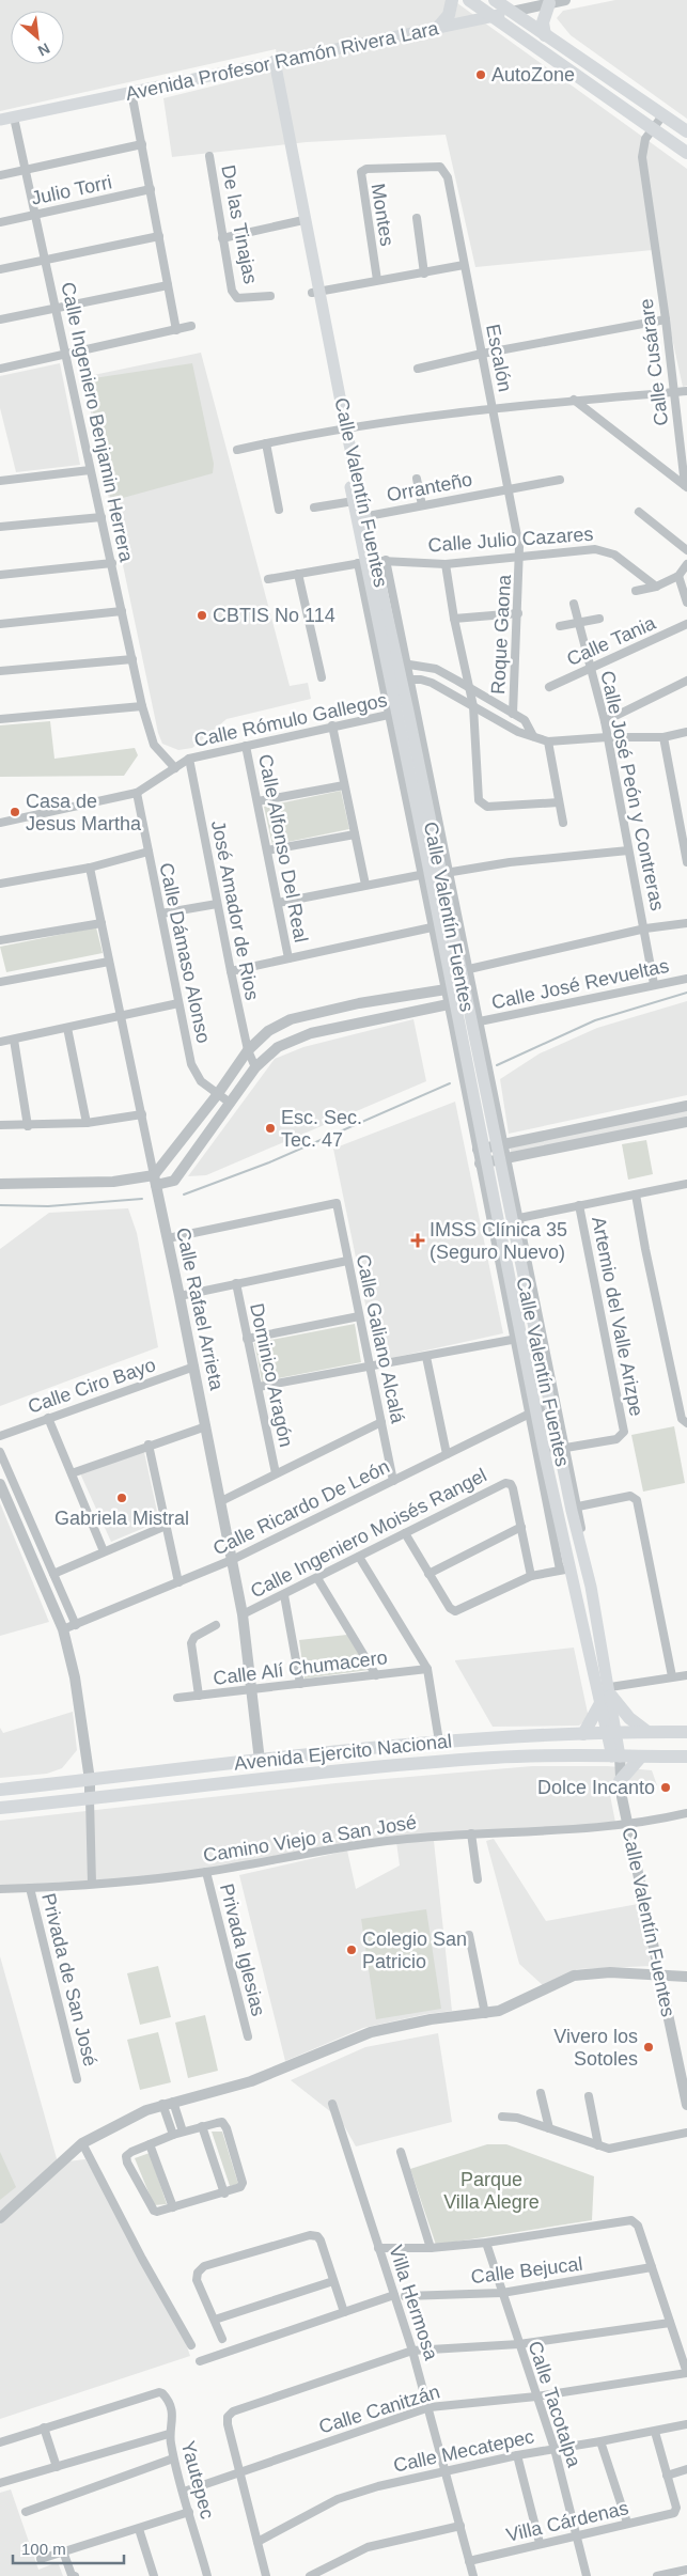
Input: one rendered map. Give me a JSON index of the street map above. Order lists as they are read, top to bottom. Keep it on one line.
{"streets":{"main road":["Avenida Profesor Ramón Rivera Lara","Calle Valentín Fuentes","Avenida Ejercito Nacional"],"street":["Julio Torri","Montes","De las Tinajas","Escalón","Calle Cusárare","Calle Ingeniero Benjamin Herrera","Orranteño","Calle Julio Cazares","Roque Gaona","Calle Tania","Calle Rómulo Gallegos","Calle José Peón y Contreras","Calle Alfonso Del Real","José Amador de Rios","Calle Dámaso Alonso","Calle José Revueltas","Calle Rafael Arrieta","Artemio del Valle Arizpe","Calle Galiano Alcalá","Dominico Aragón","Calle Ciro Bayo","Calle Ricardo De León","Calle Ingeniero Moisés Rangel","Calle Alí Chumacero","Camino Viejo a San José","Privada Iglesias","Privada de San José","Calle Bejucal","Villa Hermosa","Calle Tacotalpa","Calle Canitzán","Calle Mecatepec","Yautepec","Villa Cárdenas"]},"crossings":[["Avenida Profesor Ramón Rivera Lara","Calle Ingeniero Benjamin Herrera"],["Avenida Profesor Ramón Rivera Lara","Calle Valentín Fuentes"],["Julio Torri","Calle Ingeniero Benjamin Herrera"],["Montes","Escalón"],["Escalón","Orranteño"],["Escalón","Calle Julio Cazares"],["Escalón","Roque Gaona"],["Calle Ingeniero Benjamin Herrera","Calle Rómulo Gallegos"],["Orranteño","Calle Valentín Fuentes"],["Calle Valentín Fuentes","Calle Julio Cazares"],["Calle Valentín Fuentes","Calle Rómulo Gallegos"],["Calle Valentín Fuentes","Calle José Revueltas"],["Calle Valentín Fuentes","Artemio del Valle Arizpe"],["Calle Valentín Fuentes","Calle Ricardo De León"],["Calle Valentín Fuentes","Avenida Ejercito Nacional"],["Calle Valentín Fuentes","Camino Viejo a San José"],["Calle Julio Cazares","Roque Gaona"],["Calle Tania","Calle José Peón y Contreras"],["Calle Rómulo Gallegos","Calle Alfonso Del Real"],["Calle Rómulo Gallegos","José Amador de Rios"],["Calle Rómulo Gallegos","Calle Dámaso Alonso"],["Calle José Peón y Contreras","Calle José Revueltas"],["Calle Rafael Arrieta","Calle Galiano Alcalá"],["Calle Rafael Arrieta","Calle Ciro Bayo"],["Calle Rafael Arrieta","Calle Ricardo De León"],["Calle Rafael Arrieta","Calle Ingeniero Moisés Rangel"],["Calle Rafael Arrieta","Calle Alí Chumacero"],["Calle Rafael Arrieta","Avenida Ejercito Nacional"],["Calle Galiano Alcalá","Calle Ricardo De León"],["Camino Viejo a San José","Privada Iglesias"],["Camino Viejo a San José","Privada de San José"],["Calle Bejucal","Calle Tacotalpa"],["Villa Hermosa","Calle Canitzán"],["Villa Hermosa","Calle Mecatepec"],["Villa Hermosa","Villa Cárdenas"],["Calle Tacotalpa","Calle Canitzán"],["Calle Tacotalpa","Calle Mecatepec"],["Calle Tacotalpa","Villa Cárdenas"],["Calle Canitzán","Yautepec"]],"parks":["Parque Villa Alegre"],"places":{"other":["AutoZone","CBTIS No 114","Casa de Jesus Martha","Esc. Sec. Tec. 47","Gabriela Mistral","Dolce Incanto","Colegio San Patricio","Vivero los Sotoles"],"health":["IMSS Clínica 35 (Seguro Nuevo)"]},"scale_bar":"100 m","north":"bottom right"}
